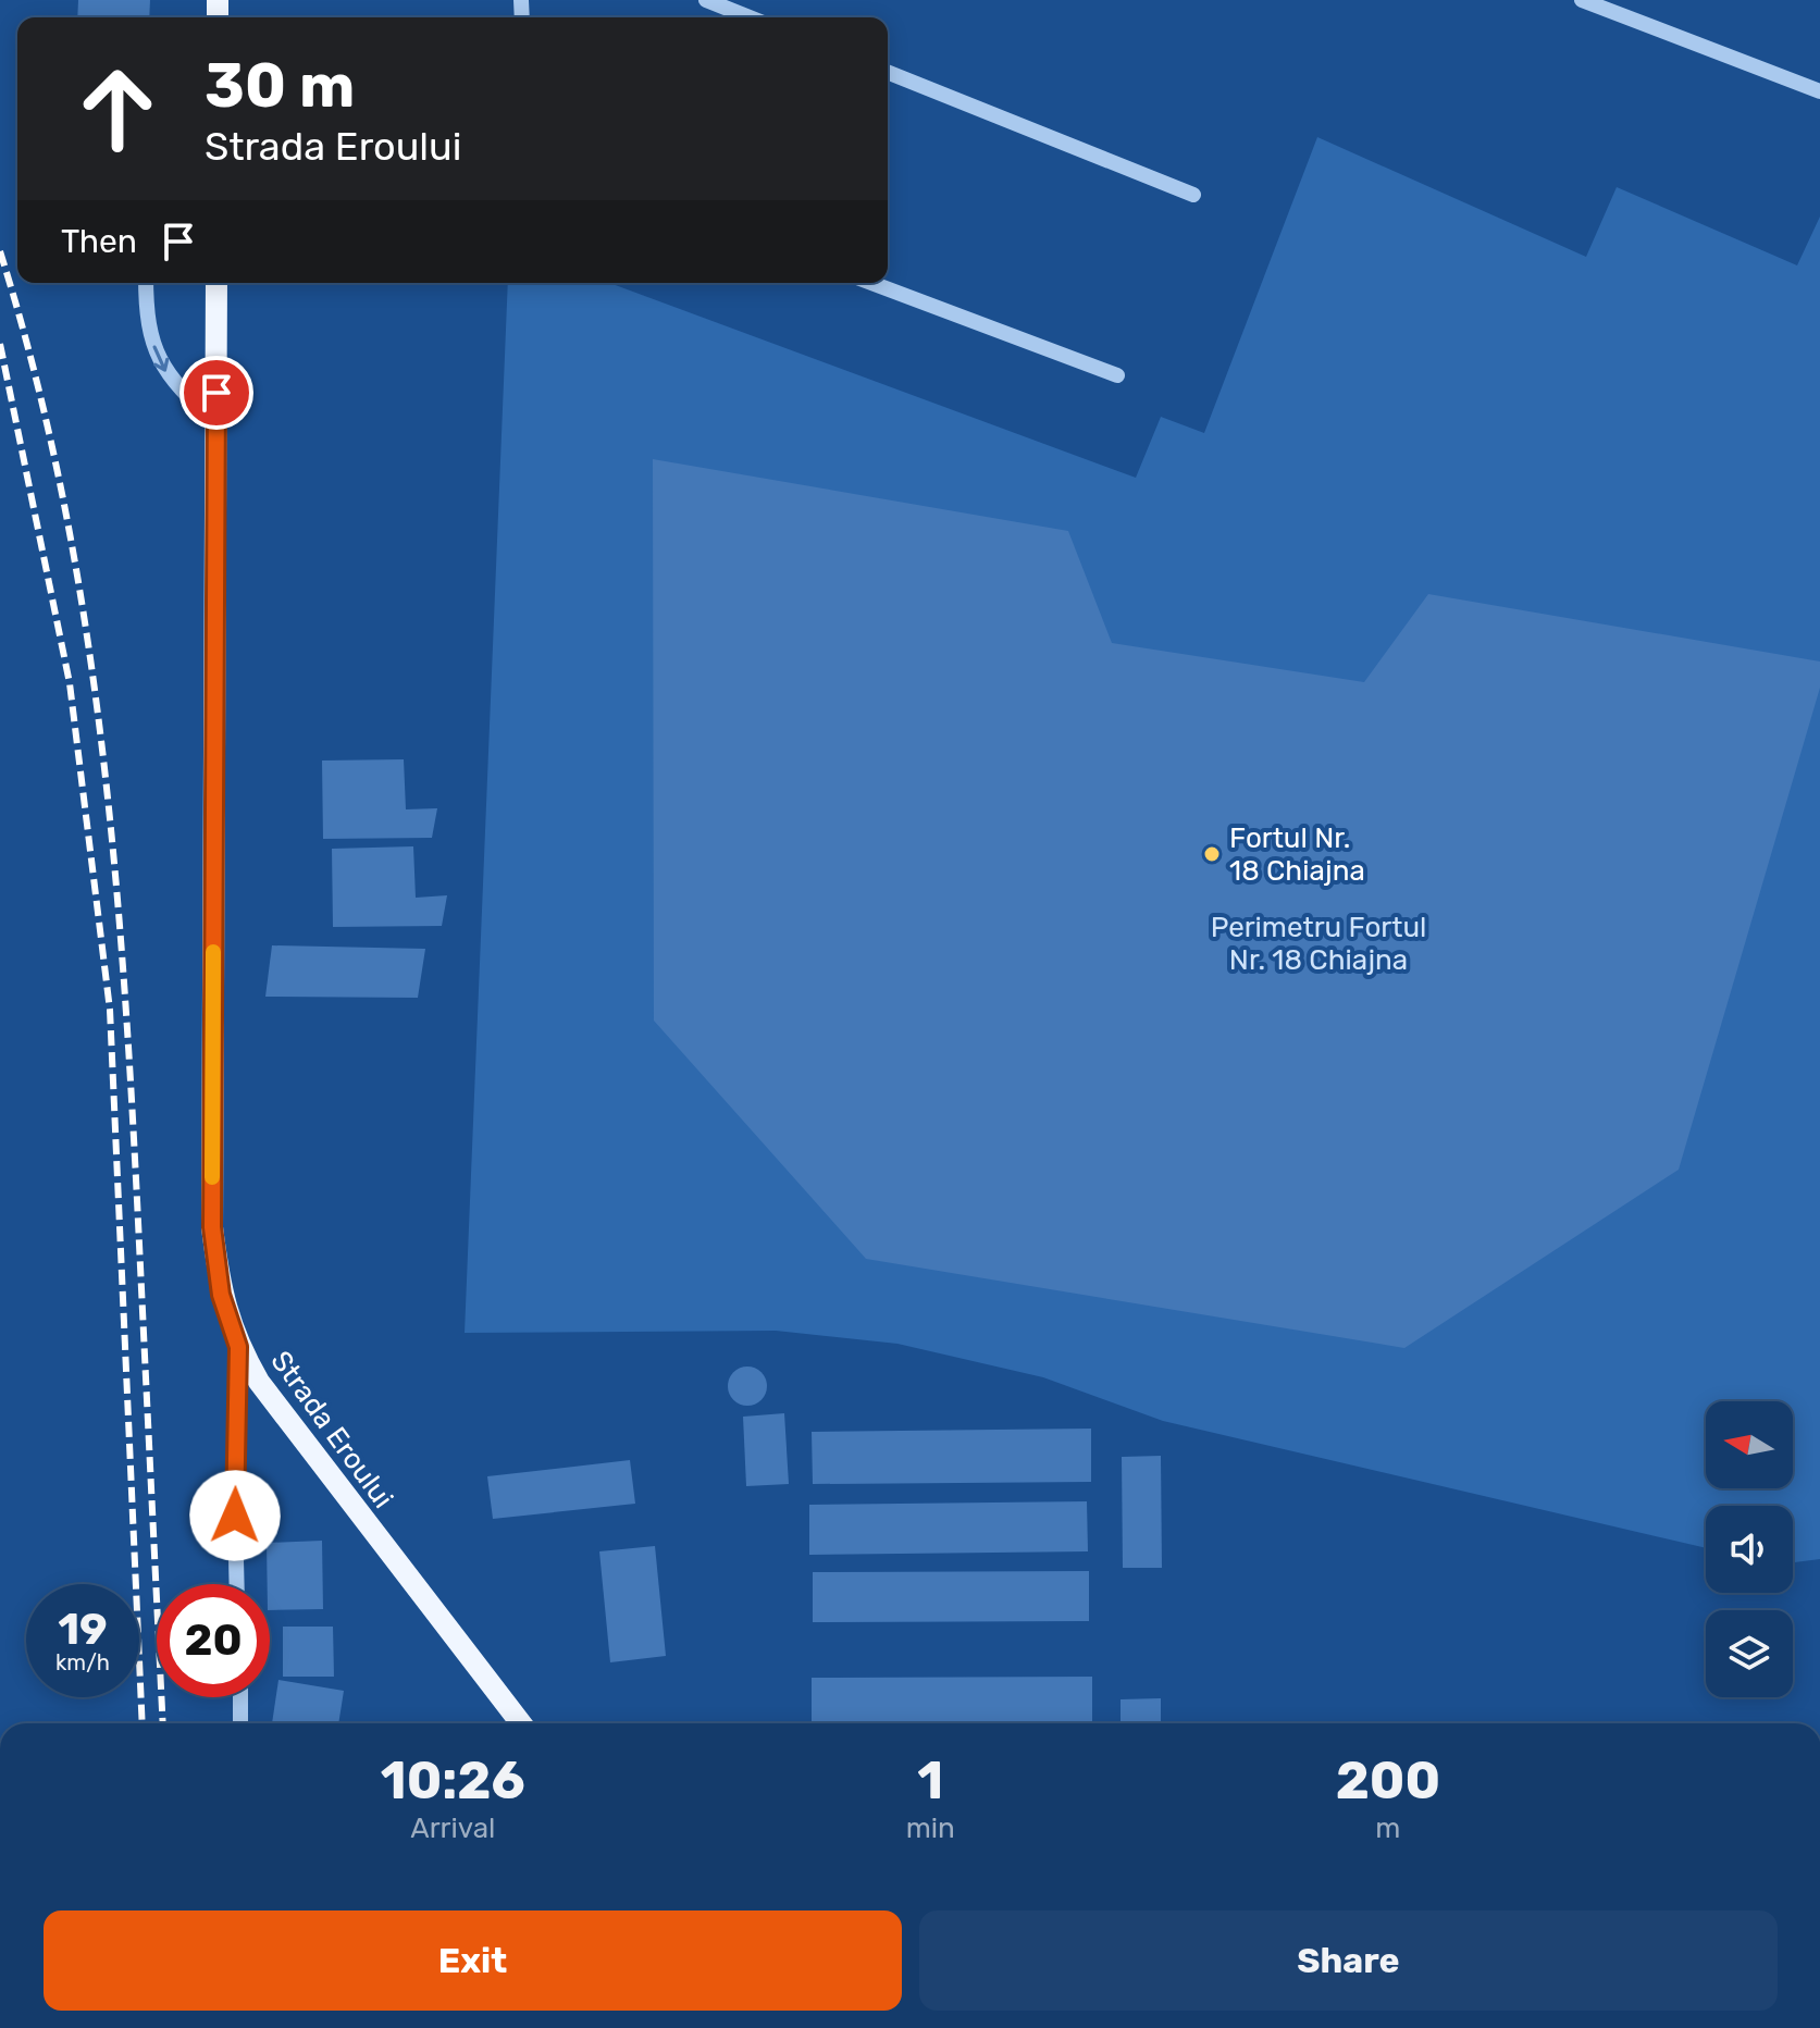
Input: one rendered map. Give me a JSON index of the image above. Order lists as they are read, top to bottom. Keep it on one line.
{"streets":{"main road":["Strada Eroului"]},"parks":["Perimetru Fortul Nr. 18 Chiajna"],"places":["Fortul Nr. 18 Chiajna"],"north":"left","page":{"turn":["30 m","Strada Eroului"],"then":"Then","speed":"19 km/h","limit":"20","eta":["10:26","Arrival","1","min","200","m"],"buttons":["Exit","Share"]}}
